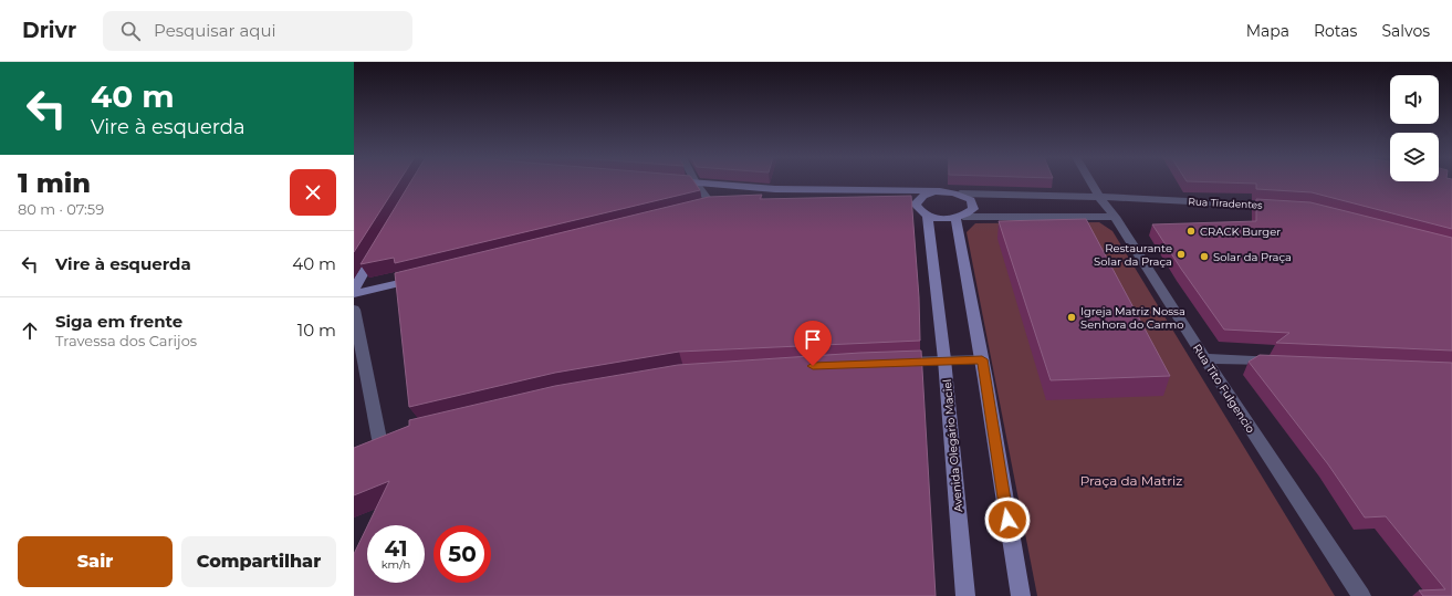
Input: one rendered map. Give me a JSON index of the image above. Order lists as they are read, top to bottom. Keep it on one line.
{"streets":{"main road":["Avenida Olegário Maciel"],"street":["Rua Tiradentes","Rua Tito Fulgencio"]},"crossings":[["Rua Tiradentes","Rua Tito Fulgencio"]],"parks":["Praça da Matriz"],"places":["CRACK Burger","Restaurante Solar da Praça","Solar da Praça","Igreja Matriz Nossa Senhora do Carmo"],"page":{"header":"Drivr","search":"Pesquisar aqui","nav":["Mapa","Rotas","Salvos"],"turn":["40 m","Vire à esquerda"],"heading":["1 min","80 m · 07:59"],"list":[{"name":"Vire à esquerda","value":"40 m"},{"name":"Siga em frente","note":"Travessa dos Carijos","value":"10 m"}],"speed":"41 km/h","limit":"50","buttons":["Sair","Compartilhar"]}}
